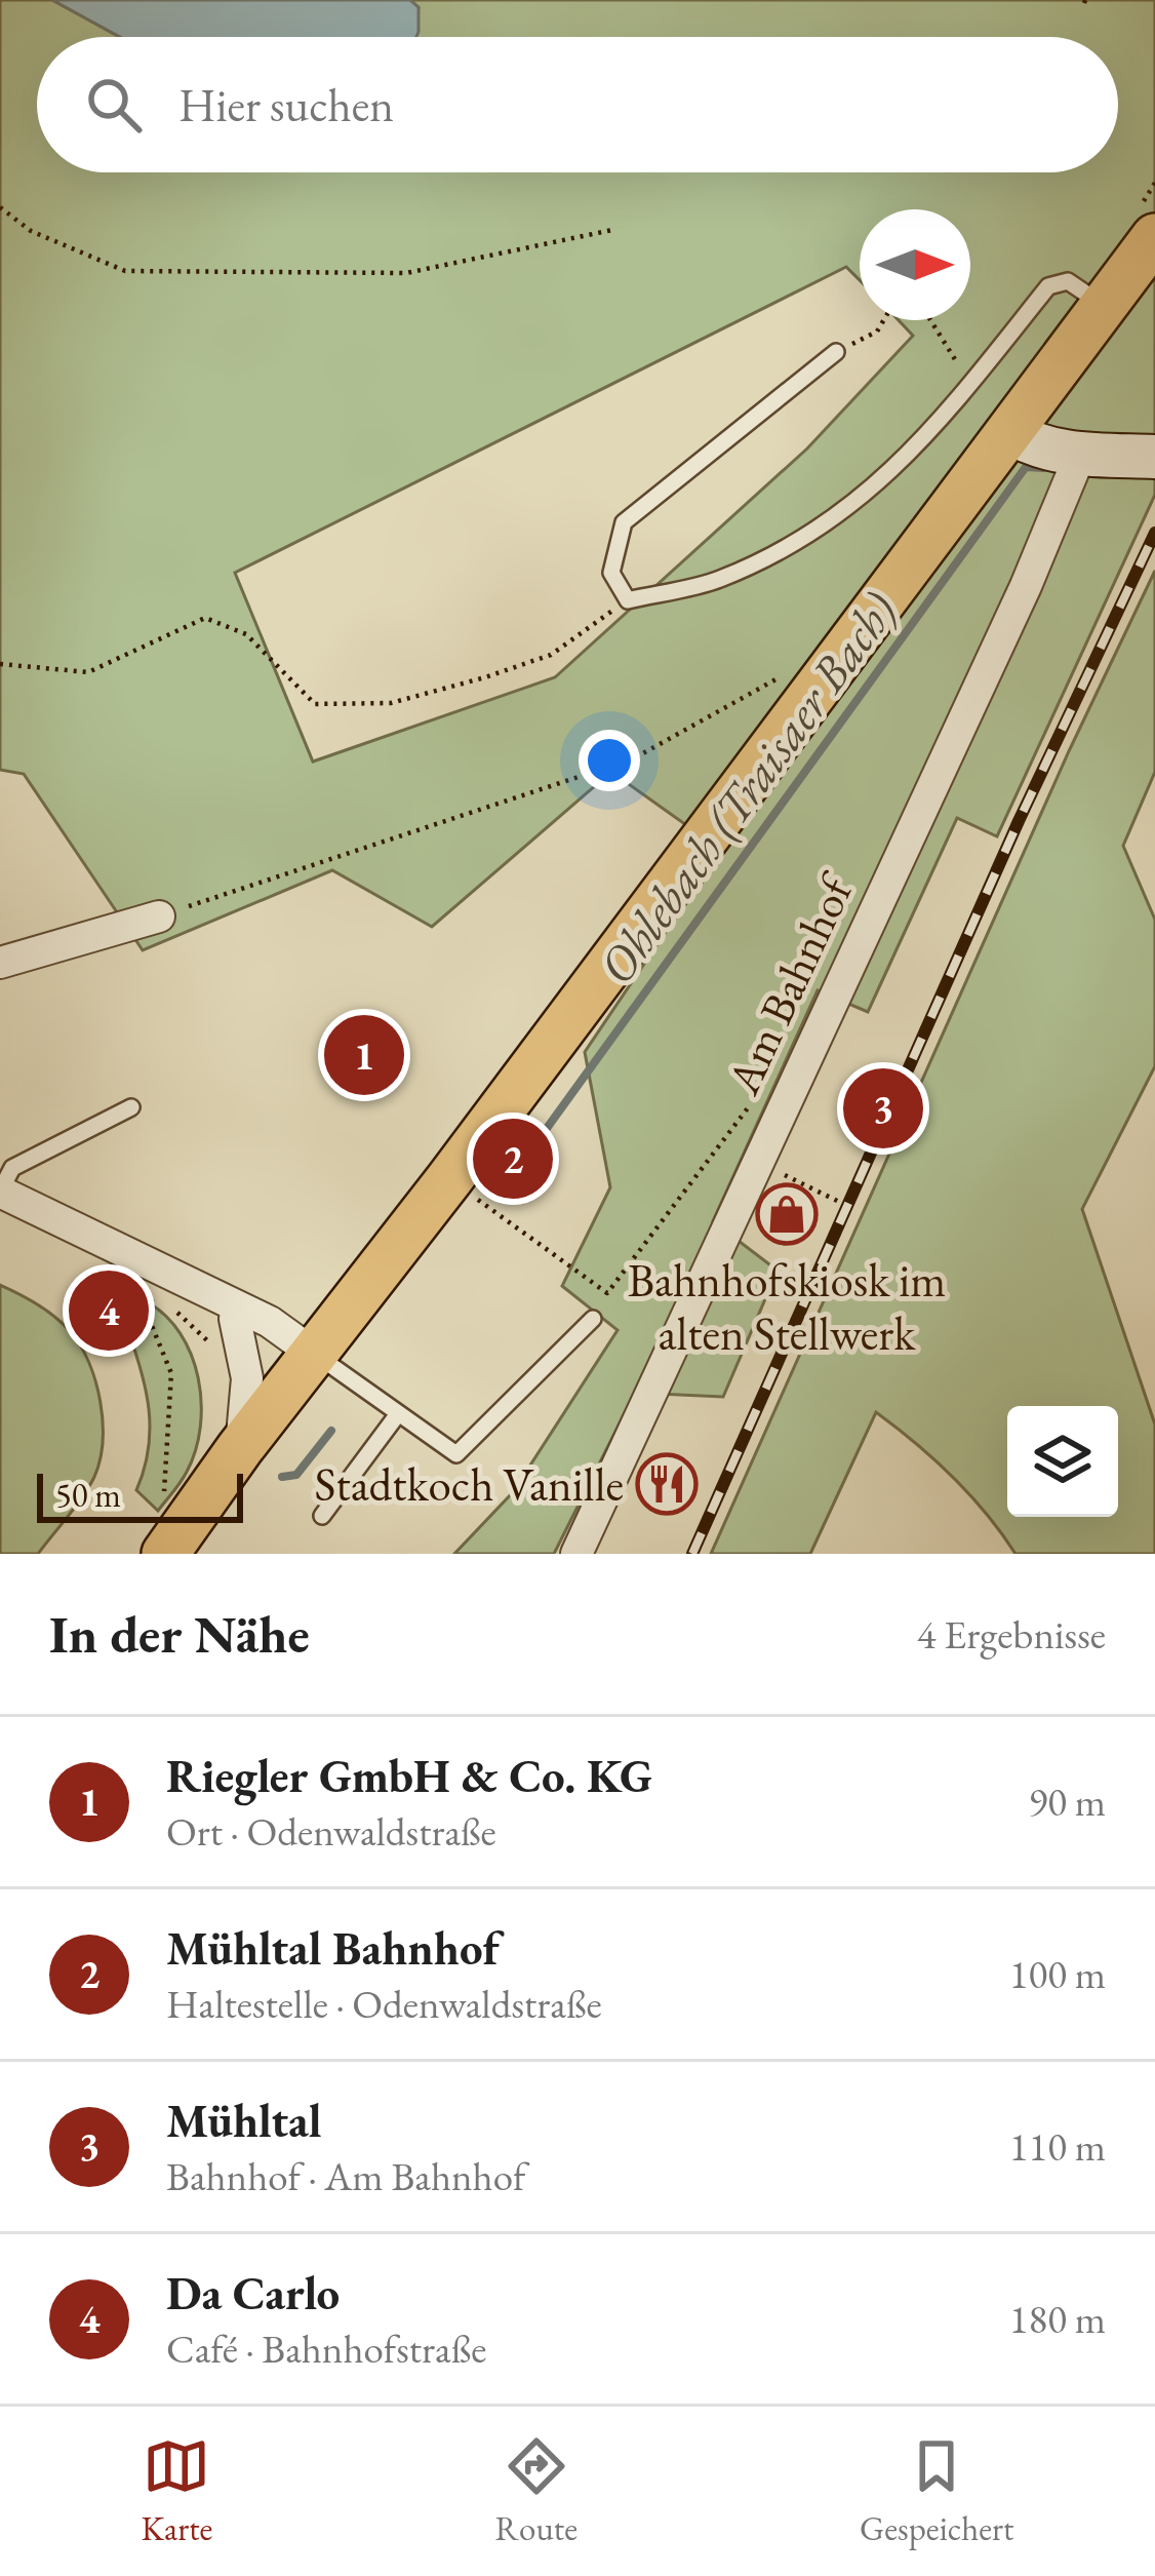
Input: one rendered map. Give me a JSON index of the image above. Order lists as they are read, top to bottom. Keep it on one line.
{"streets":{"street":["Am Bahnhof"]},"water":["Ohlebach (Traisaer Bach)"],"places":{"shop":["Bahnhofskiosk im alten Stellwerk"],"restaurant":["Stadtkoch Vanille"]},"scale_bar":"50 m","north":"right","page":{"search":"Hier suchen","pins":["1","3","2","4"],"scale":"50 m","heading":["In der Nähe","4 Ergebnisse"],"list":[{"mark":"1","name":"Riegler GmbH & Co. KG","note":"Ort · Odenwaldstraße","value":"90 m"},{"mark":"2","name":"Mühltal Bahnhof","note":"Haltestelle · Odenwaldstraße","value":"100 m"},{"mark":"3","name":"Mühltal","note":"Bahnhof · Am Bahnhof","value":"110 m"},{"mark":"4","name":"Da Carlo","note":"Café · Bahnhofstraße","value":"180 m"}],"nav":["Karte","Route","Gespeichert"]}}
